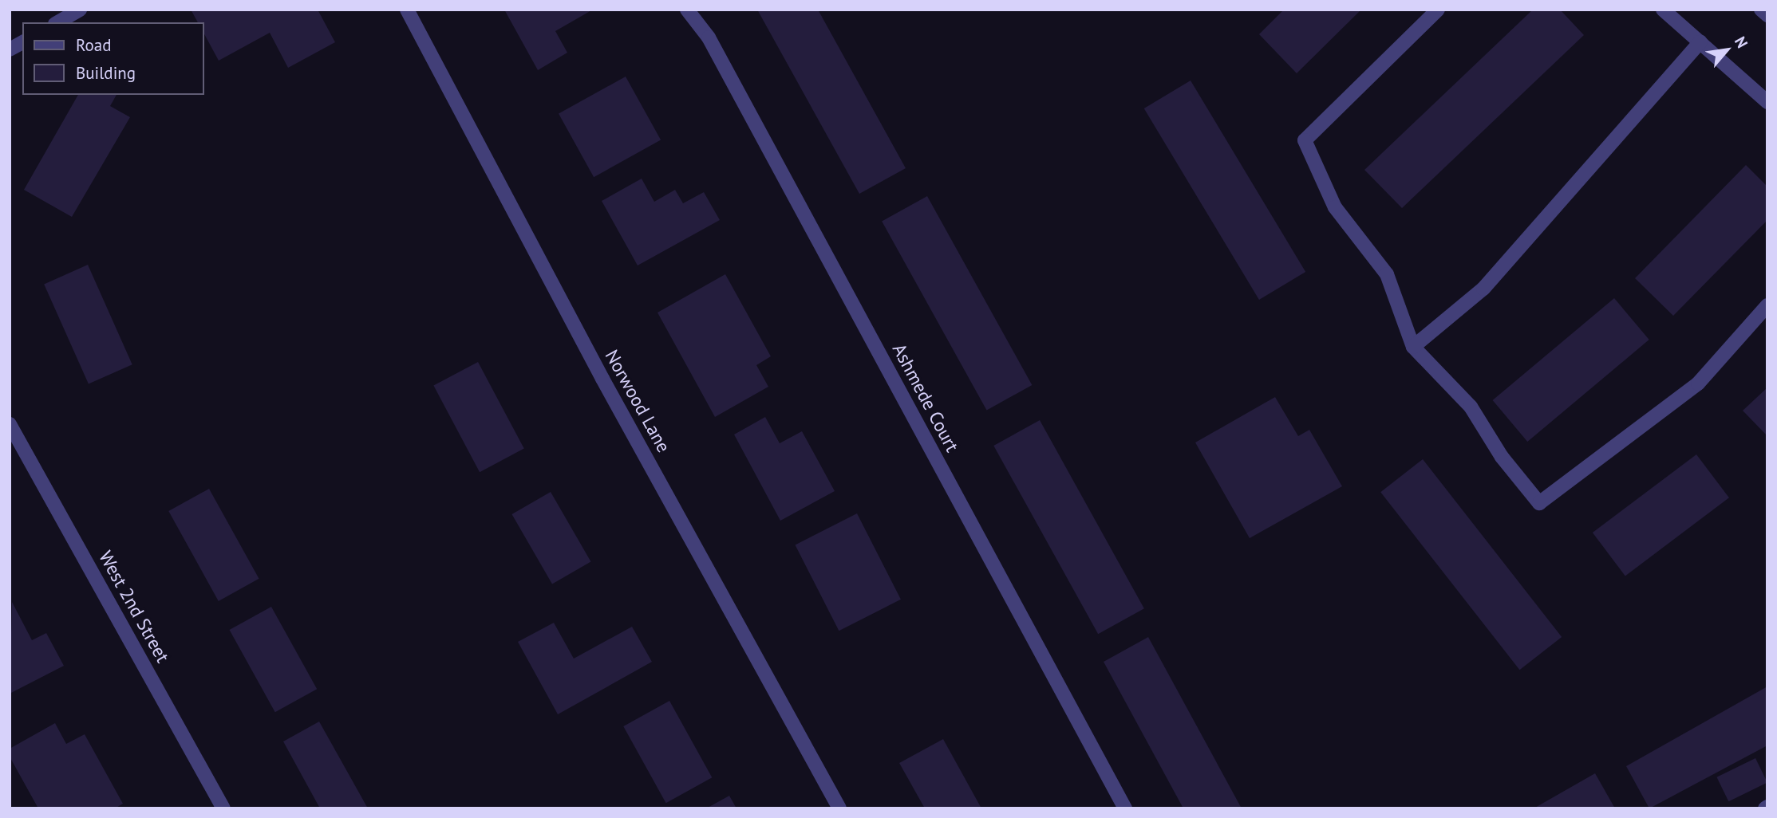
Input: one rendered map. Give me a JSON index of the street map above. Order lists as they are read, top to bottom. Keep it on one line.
{"streets":{"street":["Ashmede Court","Norwood Lane","West 2nd Street"]},"legend":["Road","Building"],"north":"top right"}
